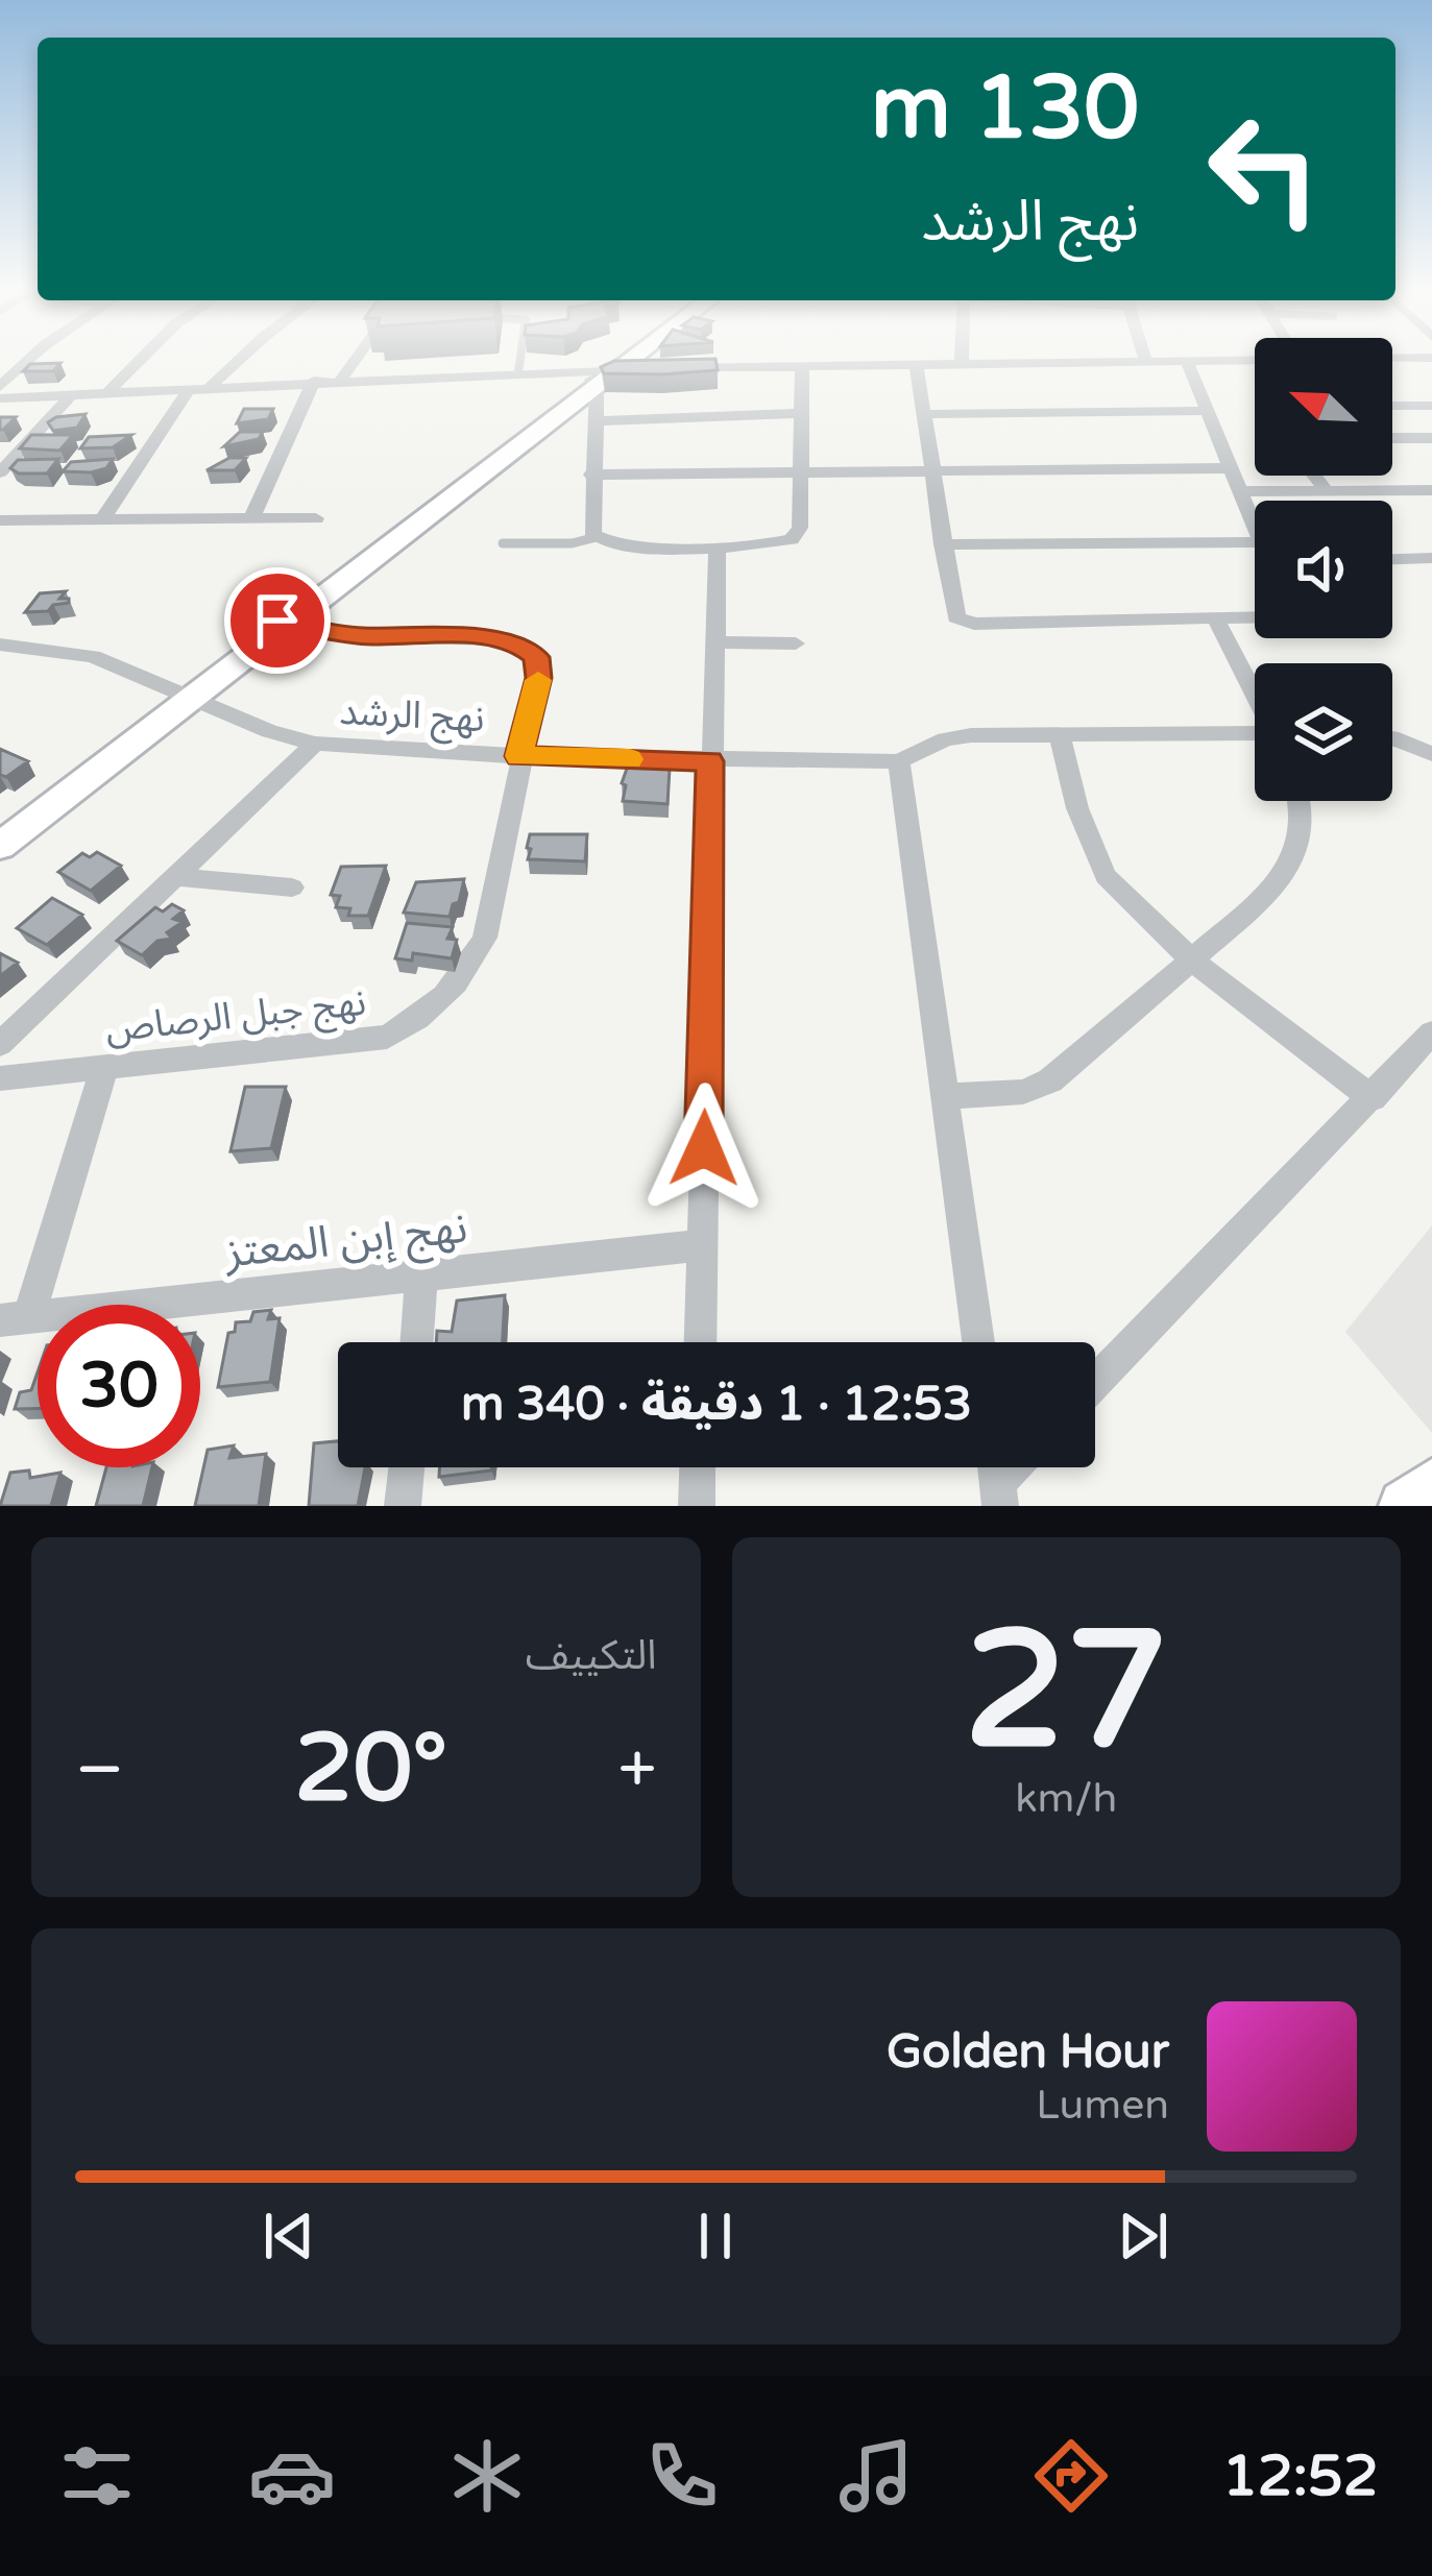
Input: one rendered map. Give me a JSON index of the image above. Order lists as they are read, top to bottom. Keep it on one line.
{"streets":{"street":["نهج الرشد","نهج جبل الرصاص","نهج إبن المعتز"]},"crossings":[["نهج الرشد","نهج جبل الرصاص"]],"north":"top left","page":{"turn":["130 m","نهج الرشد"],"limit":"30","trip":"12:53 · 1 دقيقة · 340 m","tile":[["27","km/h"],"التكييف"],"heat":["−","20°","+"],"song":["Golden Hour","Lumen"],"tabs":"12:52"}}
